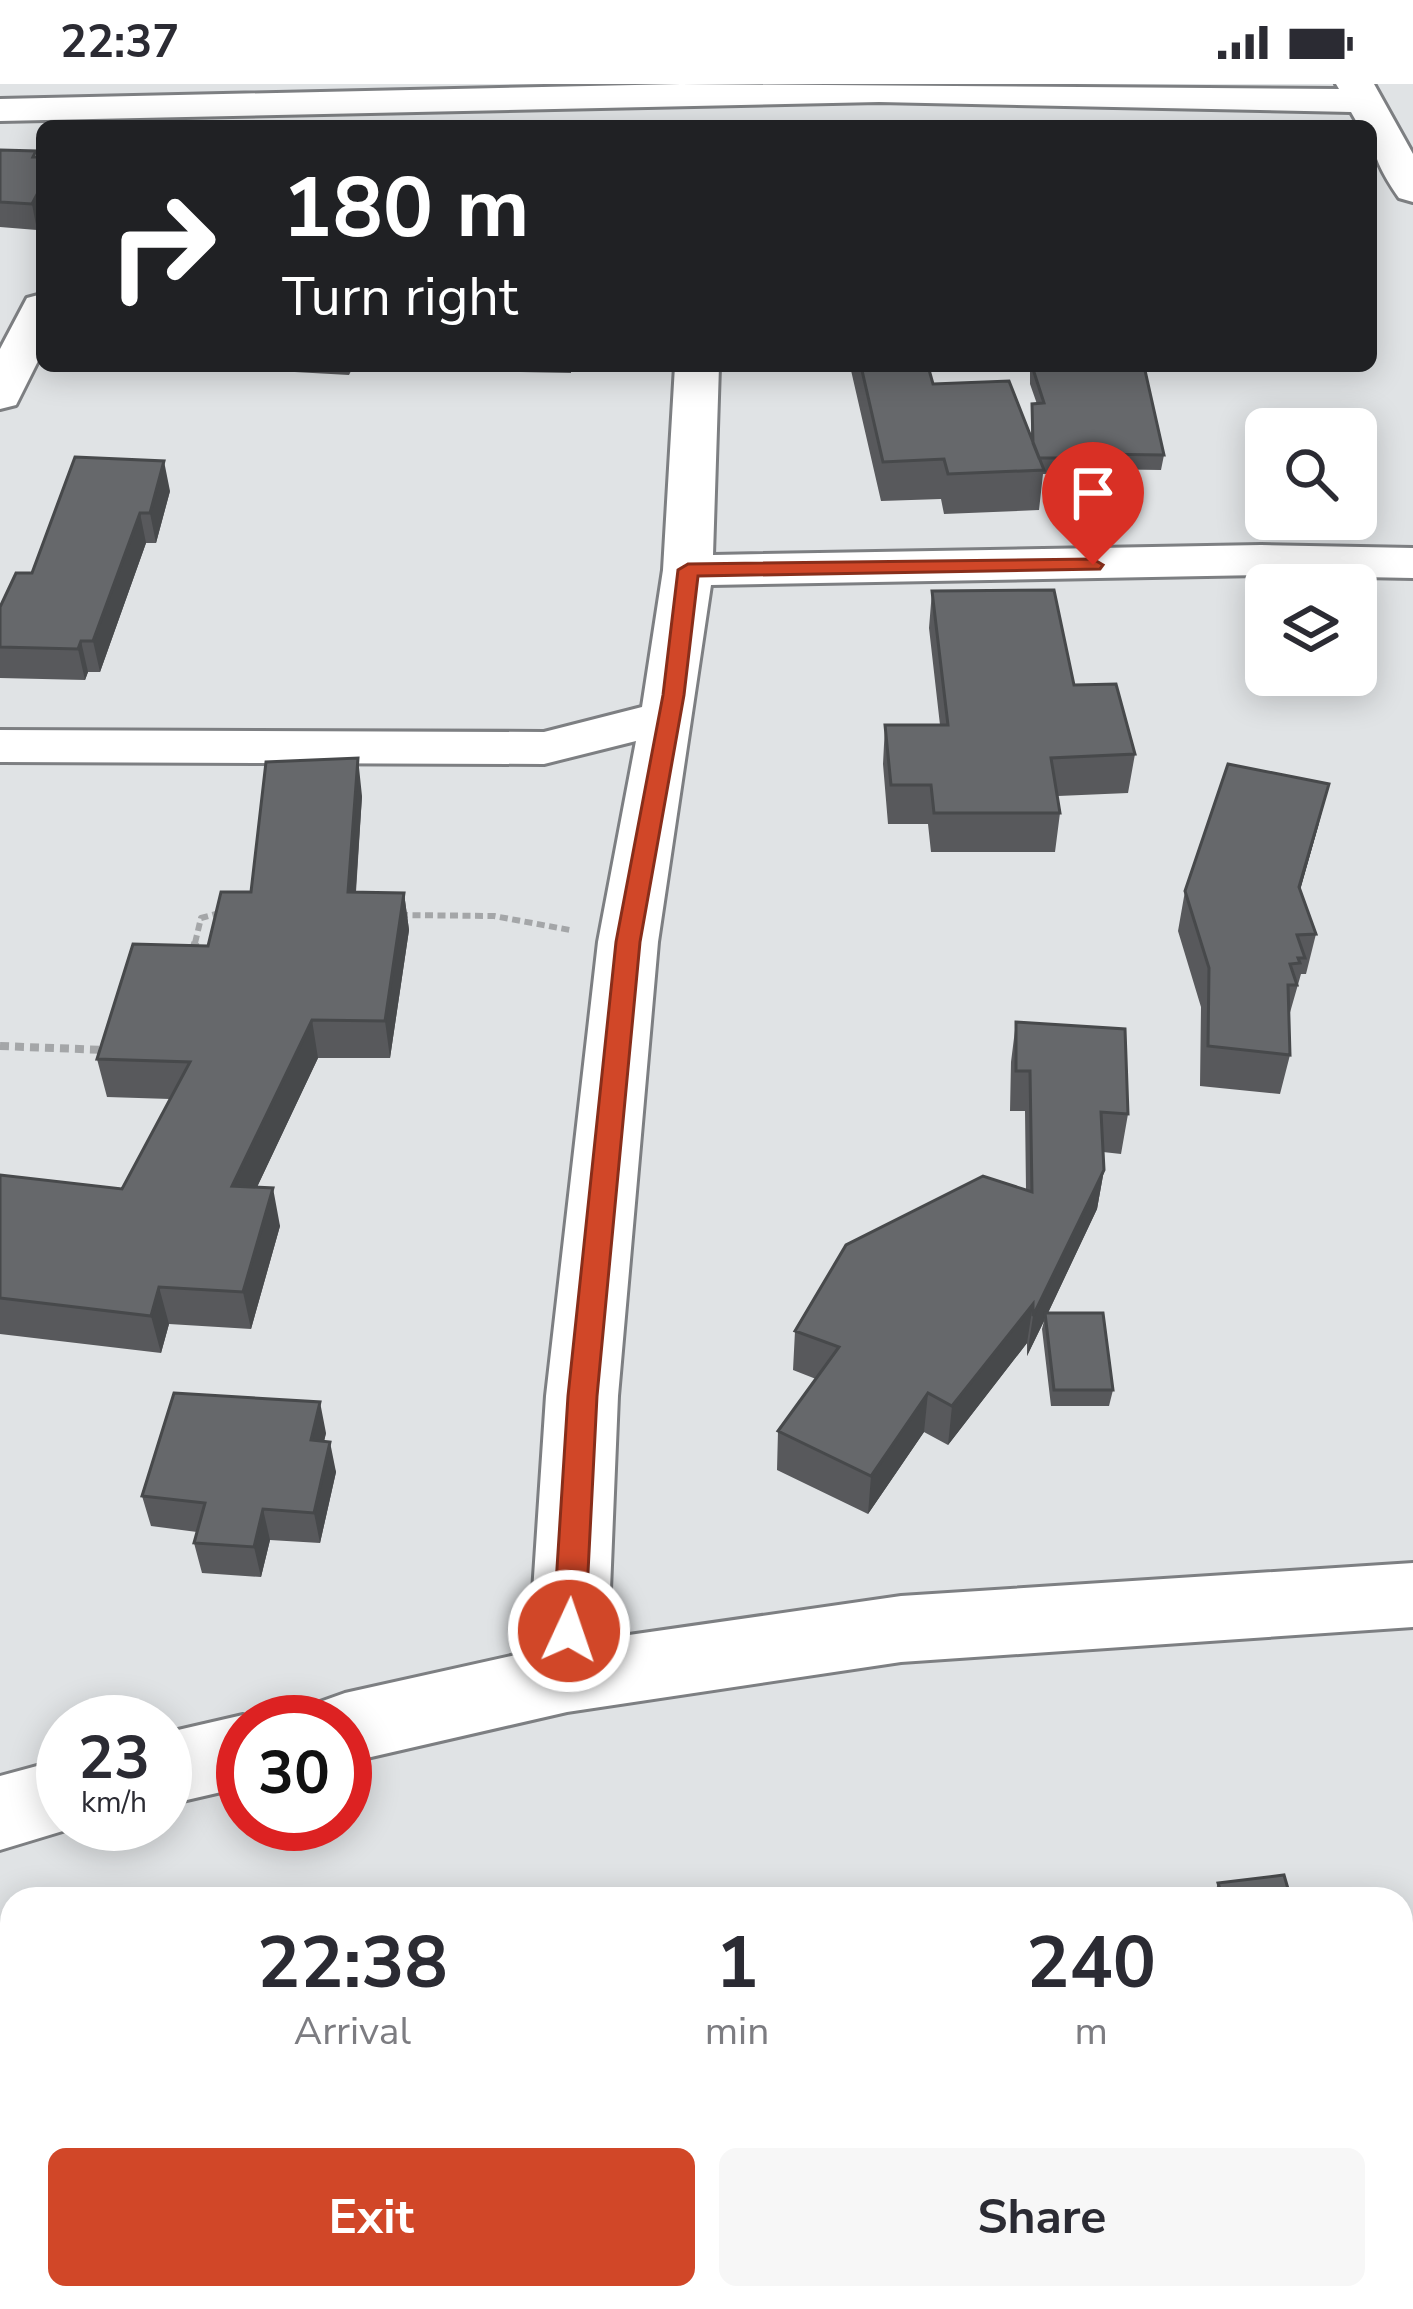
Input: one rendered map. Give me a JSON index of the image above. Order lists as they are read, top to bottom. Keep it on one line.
{"page":{"status":"22:37","turn":["180 m","Turn right"],"speed":"23 km/h","limit":"30","eta":["22:38","Arrival","1","min","240","m"],"buttons":["Exit","Share"]}}
